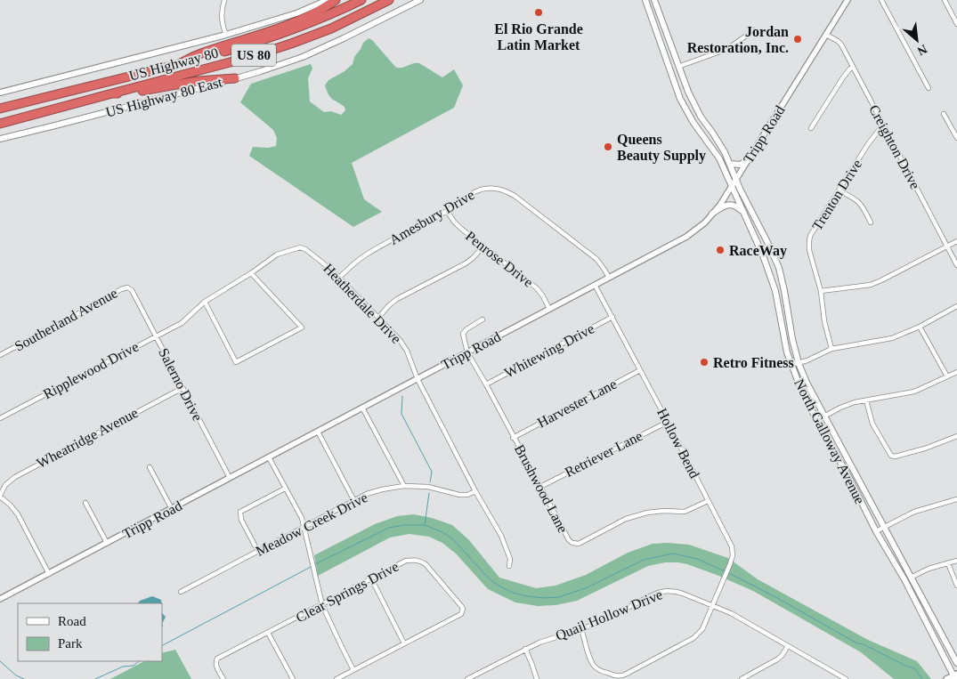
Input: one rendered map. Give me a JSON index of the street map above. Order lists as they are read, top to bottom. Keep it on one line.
{"streets":{"highway":["US 80","US Highway 80"],"main road":["US Highway 80 East","North Galloway Avenue"],"street":["Tripp Road","Creighton Drive","Trenton Drive","Amesbury Drive","Penrose Drive","Heatherdale Drive","Southerland Avenue","Whitewing Drive","Ripplewood Drive","Salerno Drive","Harvester Lane","Wheatridge Avenue","Hollow Bend","Retriever Lane","Brushwood Lane","Meadow Creek Drive","Clear Springs Drive","Quail Hollow Drive"]},"crossings":[["US 80","US Highway 80"],["Tripp Road","Creighton Drive"],["Tripp Road","Amesbury Drive"],["Tripp Road","Penrose Drive"],["Tripp Road","Heatherdale Drive"],["Tripp Road","Salerno Drive"],["Tripp Road","North Galloway Avenue"],["Tripp Road","Hollow Bend"],["Tripp Road","Brushwood Lane"],["Creighton Drive","Trenton Drive"],["Amesbury Drive","Penrose Drive"],["Amesbury Drive","Heatherdale Drive"],["Heatherdale Drive","Ripplewood Drive"],["Heatherdale Drive","Meadow Creek Drive"],["Southerland Avenue","Salerno Drive"],["Whitewing Drive","Hollow Bend"],["Whitewing Drive","Brushwood Lane"],["Ripplewood Drive","Salerno Drive"],["Salerno Drive","Wheatridge Avenue"],["Harvester Lane","Hollow Bend"],["Harvester Lane","Brushwood Lane"],["Hollow Bend","Retriever Lane"],["Hollow Bend","Brushwood Lane"],["Hollow Bend","Quail Hollow Drive"],["Retriever Lane","Brushwood Lane"]],"places":["El Rio Grande Latin Market","Jordan Restoration, Inc.","Queens Beauty Supply","RaceWay","Retro Fitness"],"legend":["Road","Park"],"north":"bottom right"}
